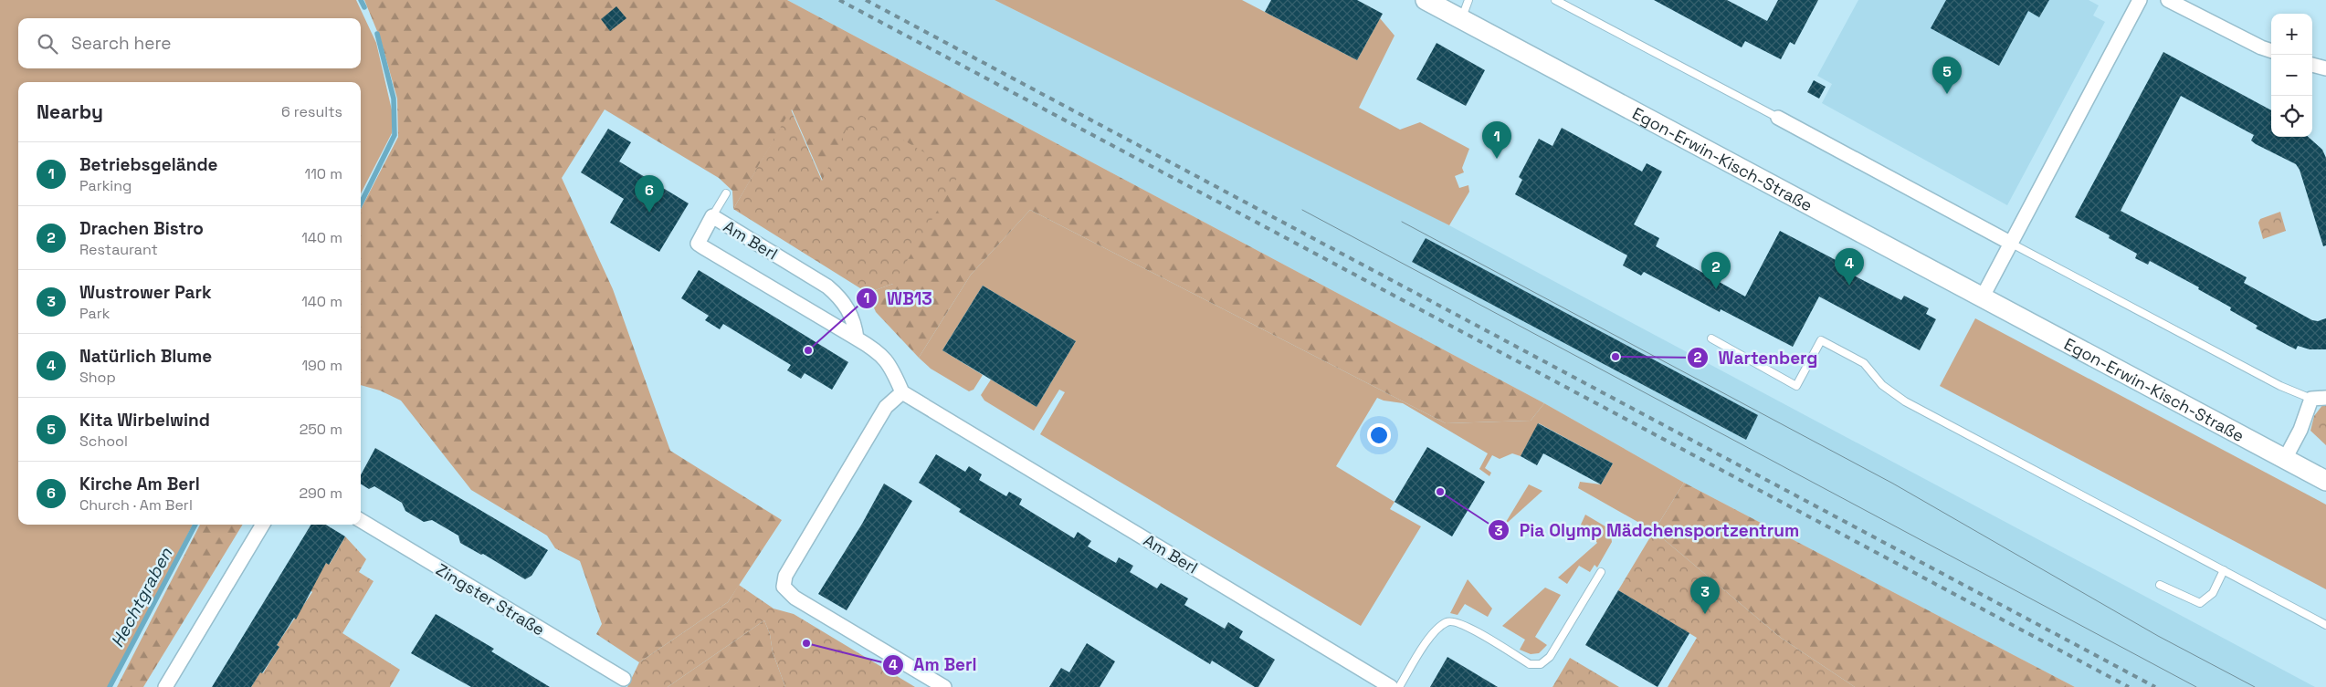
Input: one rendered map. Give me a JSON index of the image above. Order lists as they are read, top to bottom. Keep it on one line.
{"streets":{"street":["Egon-Erwin-Kisch-Straße","Am Berl","Zingster Straße"]},"water":["Hechtgraben"],"places":["WB13","Wartenberg","Pia Olymp Mädchensportzentrum","Am Berl"],"page":{"map_buttons":["+","−"],"search":"Search here","pins":["5","1","6","4","2","3"],"heading":["Nearby","6 results"],"list":[{"mark":"1","name":"Betriebsgelände","note":"Parking","value":"110 m"},{"mark":"2","name":"Drachen Bistro","note":"Restaurant","value":"140 m"},{"mark":"3","name":"Wustrower Park","note":"Park","value":"140 m"},{"mark":"4","name":"Natürlich Blume","note":"Shop","value":"190 m"},{"mark":"5","name":"Kita Wirbelwind","note":"School","value":"250 m"},{"mark":"6","name":"Kirche Am Berl","note":"Church · Am Berl","value":"290 m"}]}}
